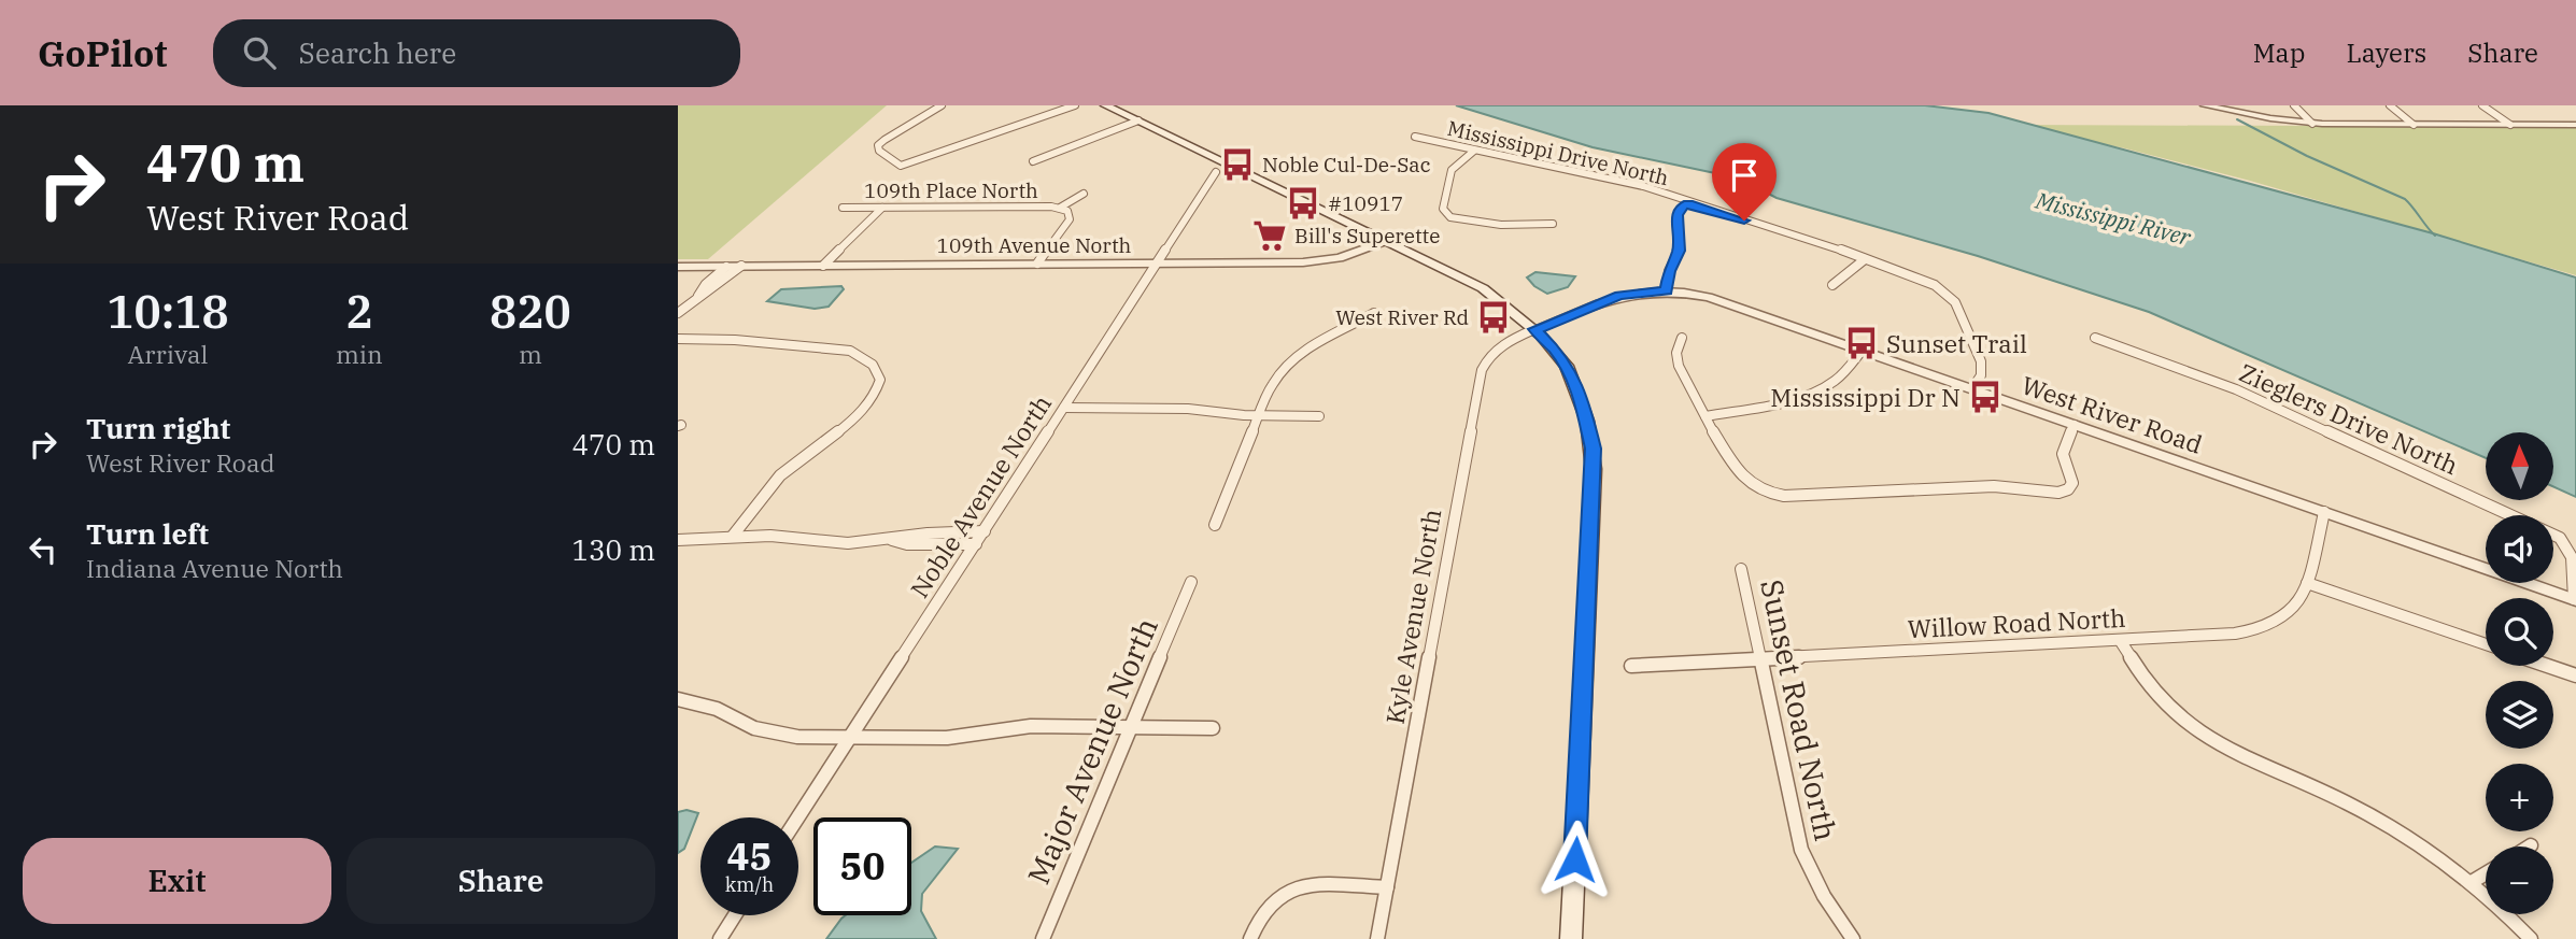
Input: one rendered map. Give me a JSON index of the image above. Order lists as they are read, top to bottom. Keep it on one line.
{"streets":{"street":["Mississippi Drive North","109th Place North","109th Avenue North","West River Road","Zieglers Drive North","Noble Avenue North","Kyle Avenue North","Willow Road North","Sunset Road North","Major Avenue North"]},"crossings":[["Mississippi Drive North","West River Road"],["109th Avenue North","Noble Avenue North"],["West River Road","Zieglers Drive North"],["West River Road","Kyle Avenue North"],["West River Road","Willow Road North"],["Willow Road North","Sunset Road North"]],"water":["Mississippi River"],"places":{"bus stop":["Noble Cul-De-Sac","#10917","West River Rd","Sunset Trail","Mississippi Dr N"],"supermarket":["Bill's Superette"]},"north":"top","page":{"header":"GoPilot","search":"Search here","nav":["Map","Layers","Share"],"turn":["470 m","West River Road"],"eta":["10:18","Arrival","2","min","820","m"],"list":[{"name":"Turn right","note":"West River Road","value":"470 m"},{"name":"Turn left","note":"Indiana Avenue North","value":"130 m"}],"map_buttons":["+","−"],"speed":"45 km/h","limit":"50","buttons":["Exit","Share"]}}
